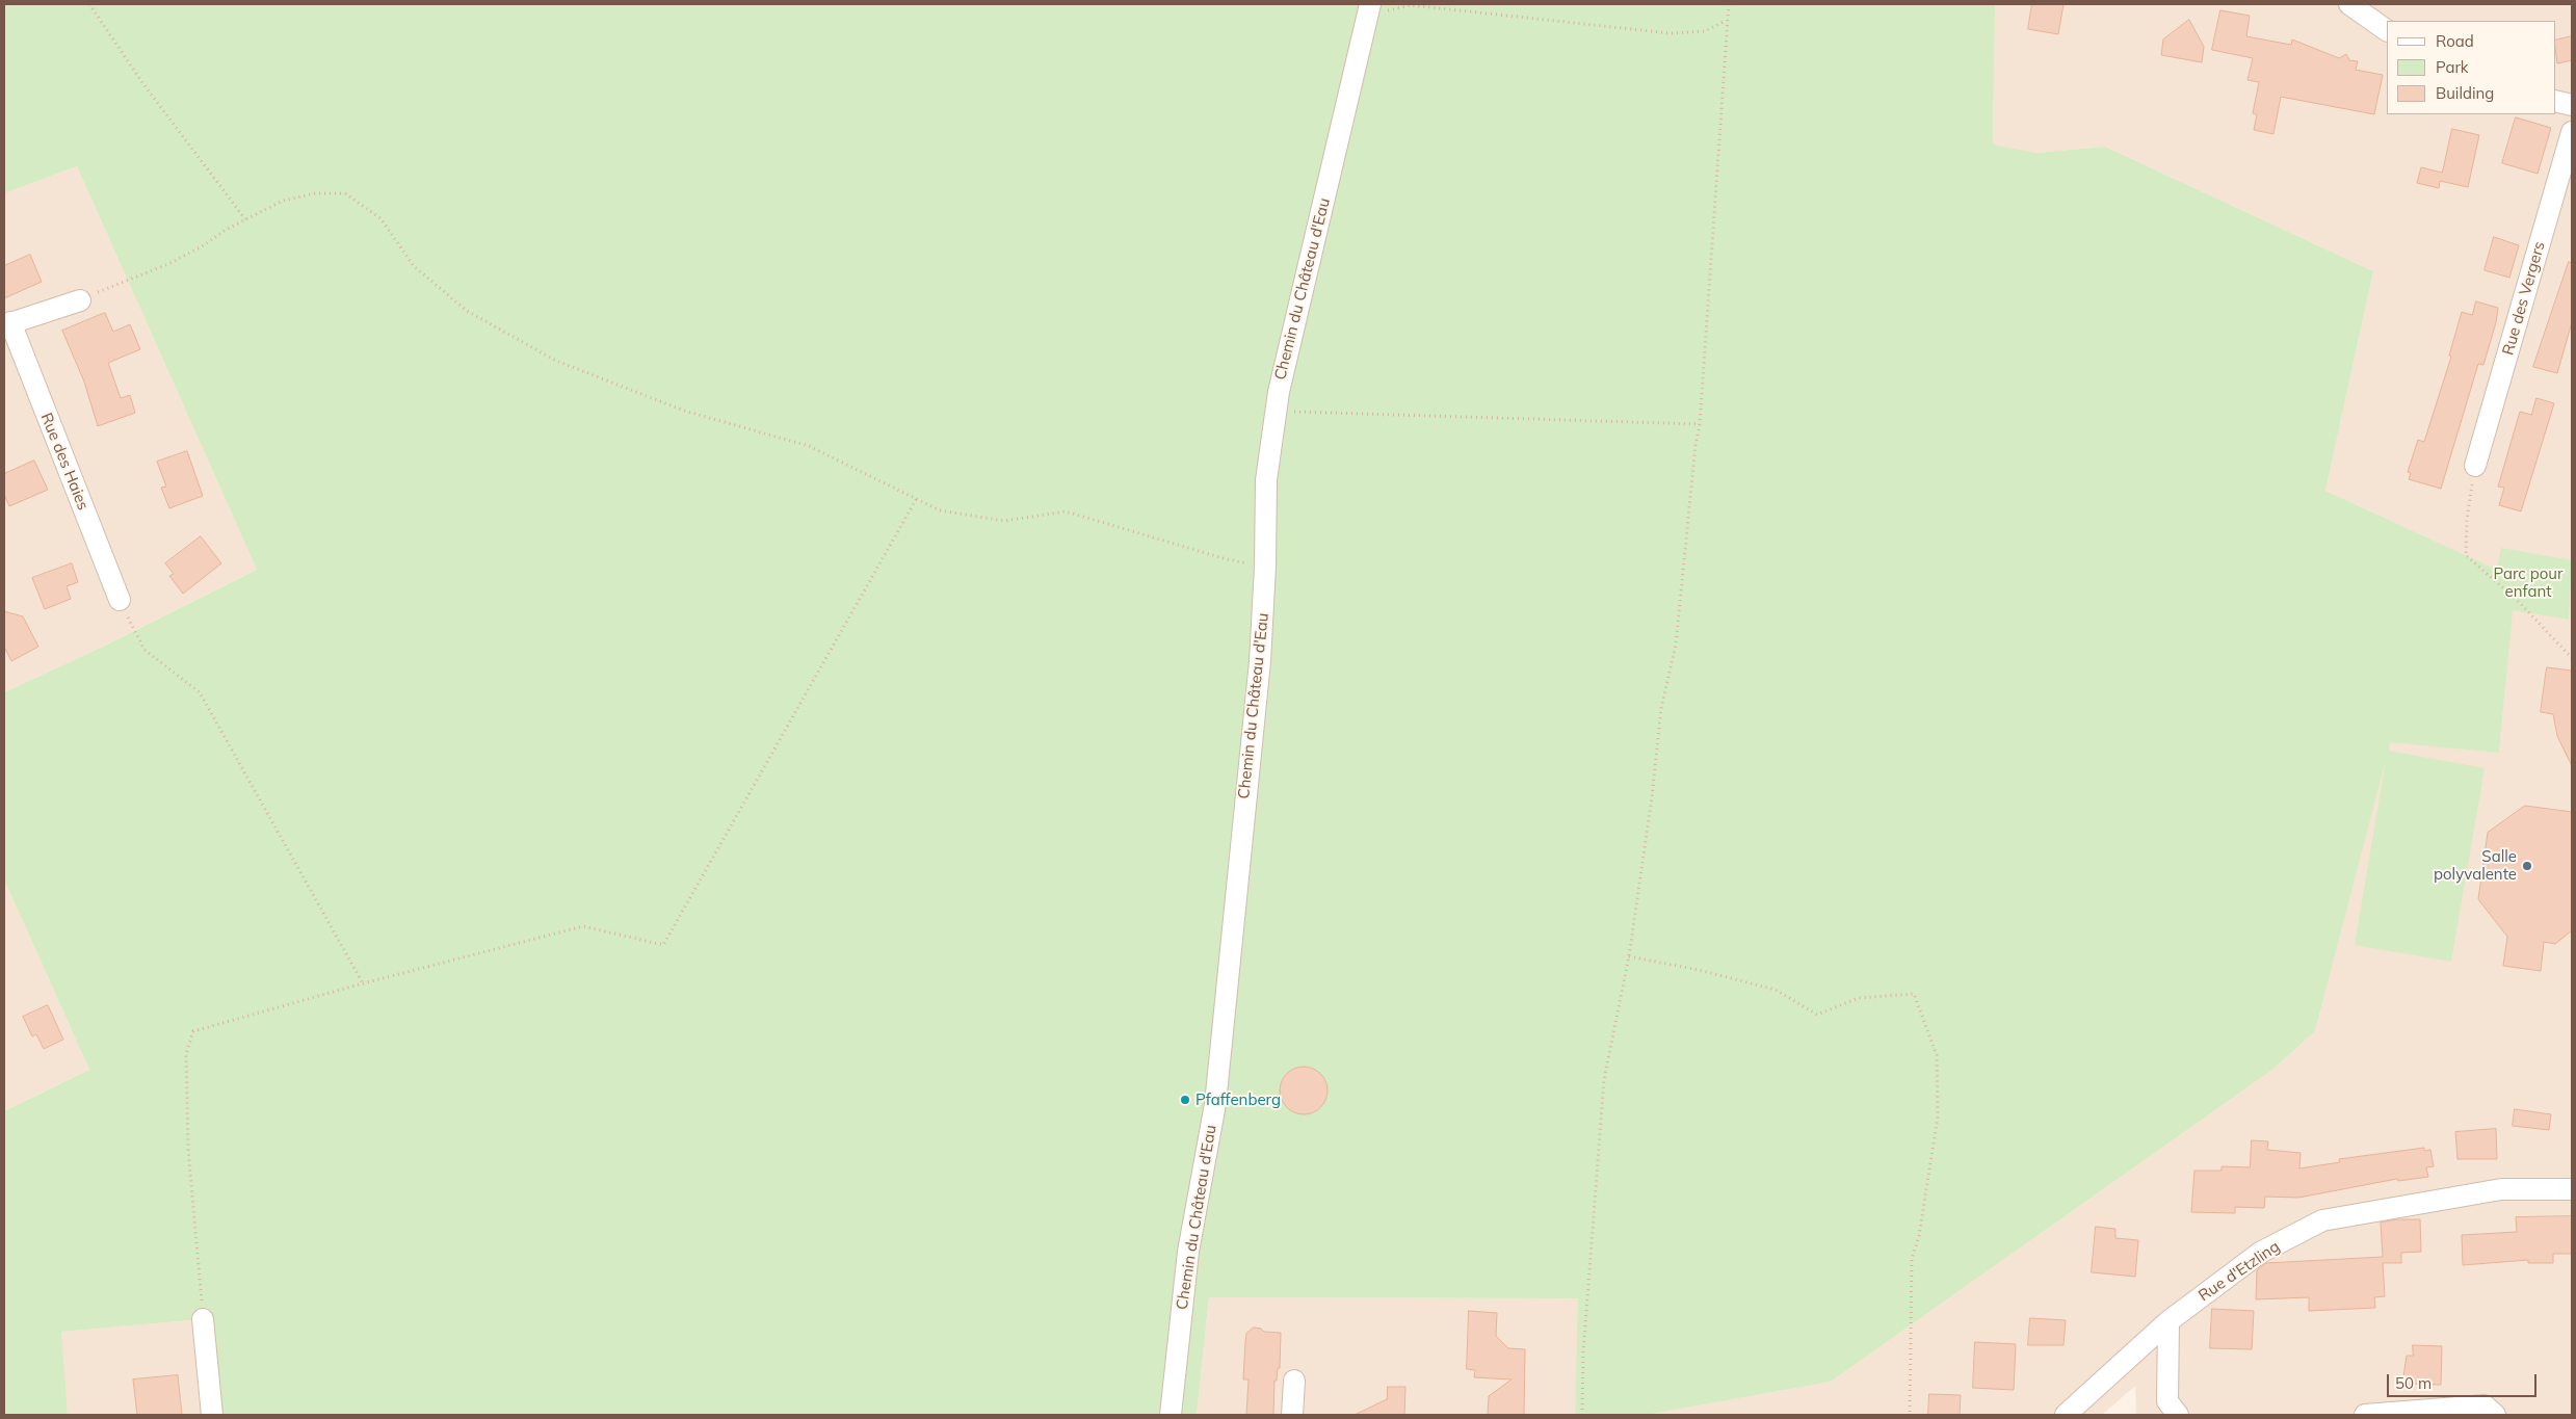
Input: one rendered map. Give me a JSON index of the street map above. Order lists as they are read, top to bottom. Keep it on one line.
{"streets":{"street":["Chemin du Château d'Eau","Rue des Vergers","Rue des Haies","Rue d'Etzling"]},"parks":["Parc pour enfant"],"places":["Salle polyvalente","Pfaffenberg"],"legend":["Road","Park","Building"],"scale_bar":"50 m"}
